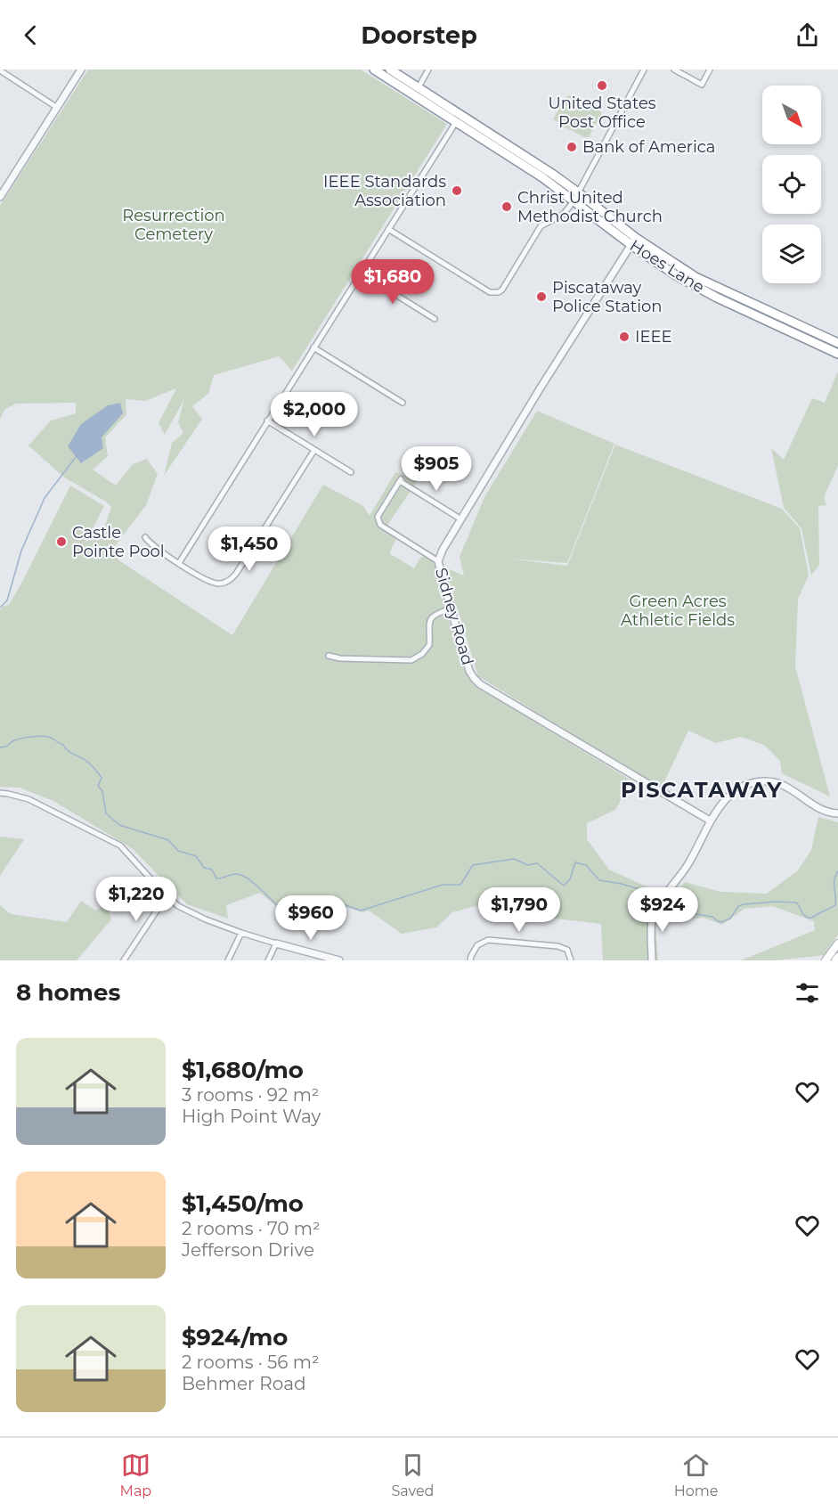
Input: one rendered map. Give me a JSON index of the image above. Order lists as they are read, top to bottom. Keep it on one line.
{"streets":{"highway":["Hoes Lane"],"street":["Sidney Road"]},"crossings":[["Hoes Lane","Sidney Road"]],"districts":["PISCATAWAY"],"parks":["Resurrection Cemetery","Green Acres Athletic Fields"],"places":["United States Post Office","Bank of America","IEEE Standards Association","Christ United Methodist Church","Piscataway Police Station","IEEE","Castle Pointe Pool"],"north":"bottom right","page":{"header":"Doorstep","price":["$1,680","$2,000","$905","$1,450","$1,220","$1,790","$924","$960"],"heading":"8 homes","list":[{"name":"$1,680/mo","note":"3 rooms · 92 m² · High Point Way"},{"name":"$1,450/mo","note":"2 rooms · 70 m² · Jefferson Drive"},{"name":"$924/mo","note":"2 rooms · 56 m² · Behmer Road"}],"tabs":["Map","Saved","Home"]}}
